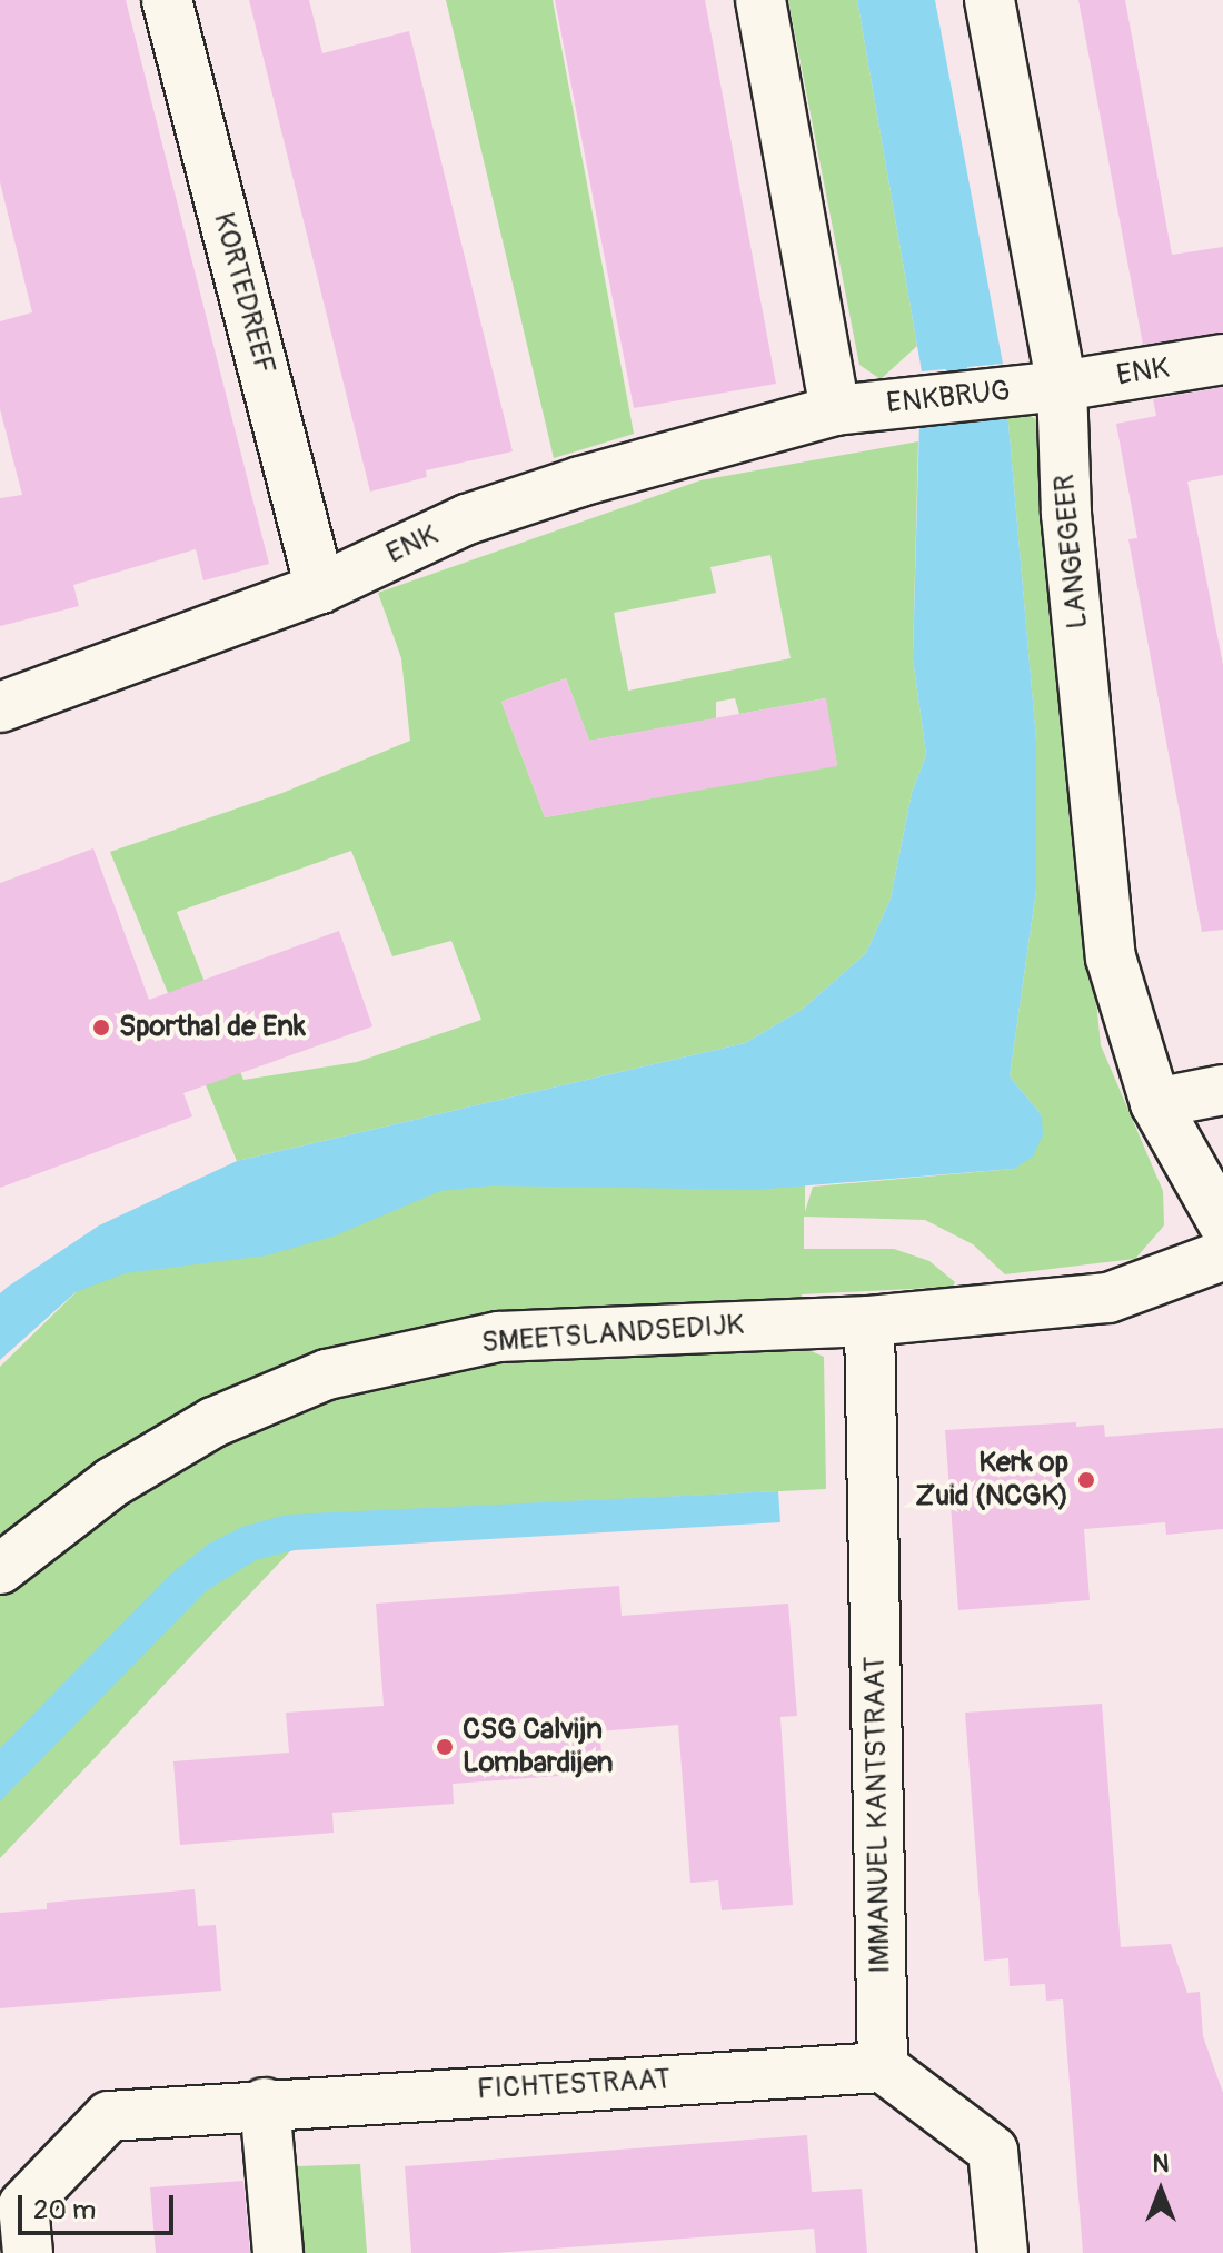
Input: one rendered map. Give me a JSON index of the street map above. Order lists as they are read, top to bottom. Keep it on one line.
{"streets":{"street":["KORTEDREEF","ENK","ENKBRUG","LANGEGEER","SMEETSLANDSEDIJK","IMMANUEL KANTSTRAAT","FICHTESTRAAT"]},"crossings":[["KORTEDREEF","ENK"],["ENK","ENKBRUG"],["ENK","LANGEGEER"],["ENKBRUG","LANGEGEER"],["SMEETSLANDSEDIJK","IMMANUEL KANTSTRAAT"],["IMMANUEL KANTSTRAAT","FICHTESTRAAT"]],"places":["Sporthal de Enk","Kerk op Zuid (NCGK)","CSG Calvijn Lombardijen"],"scale_bar":"20 m","north":"top"}
